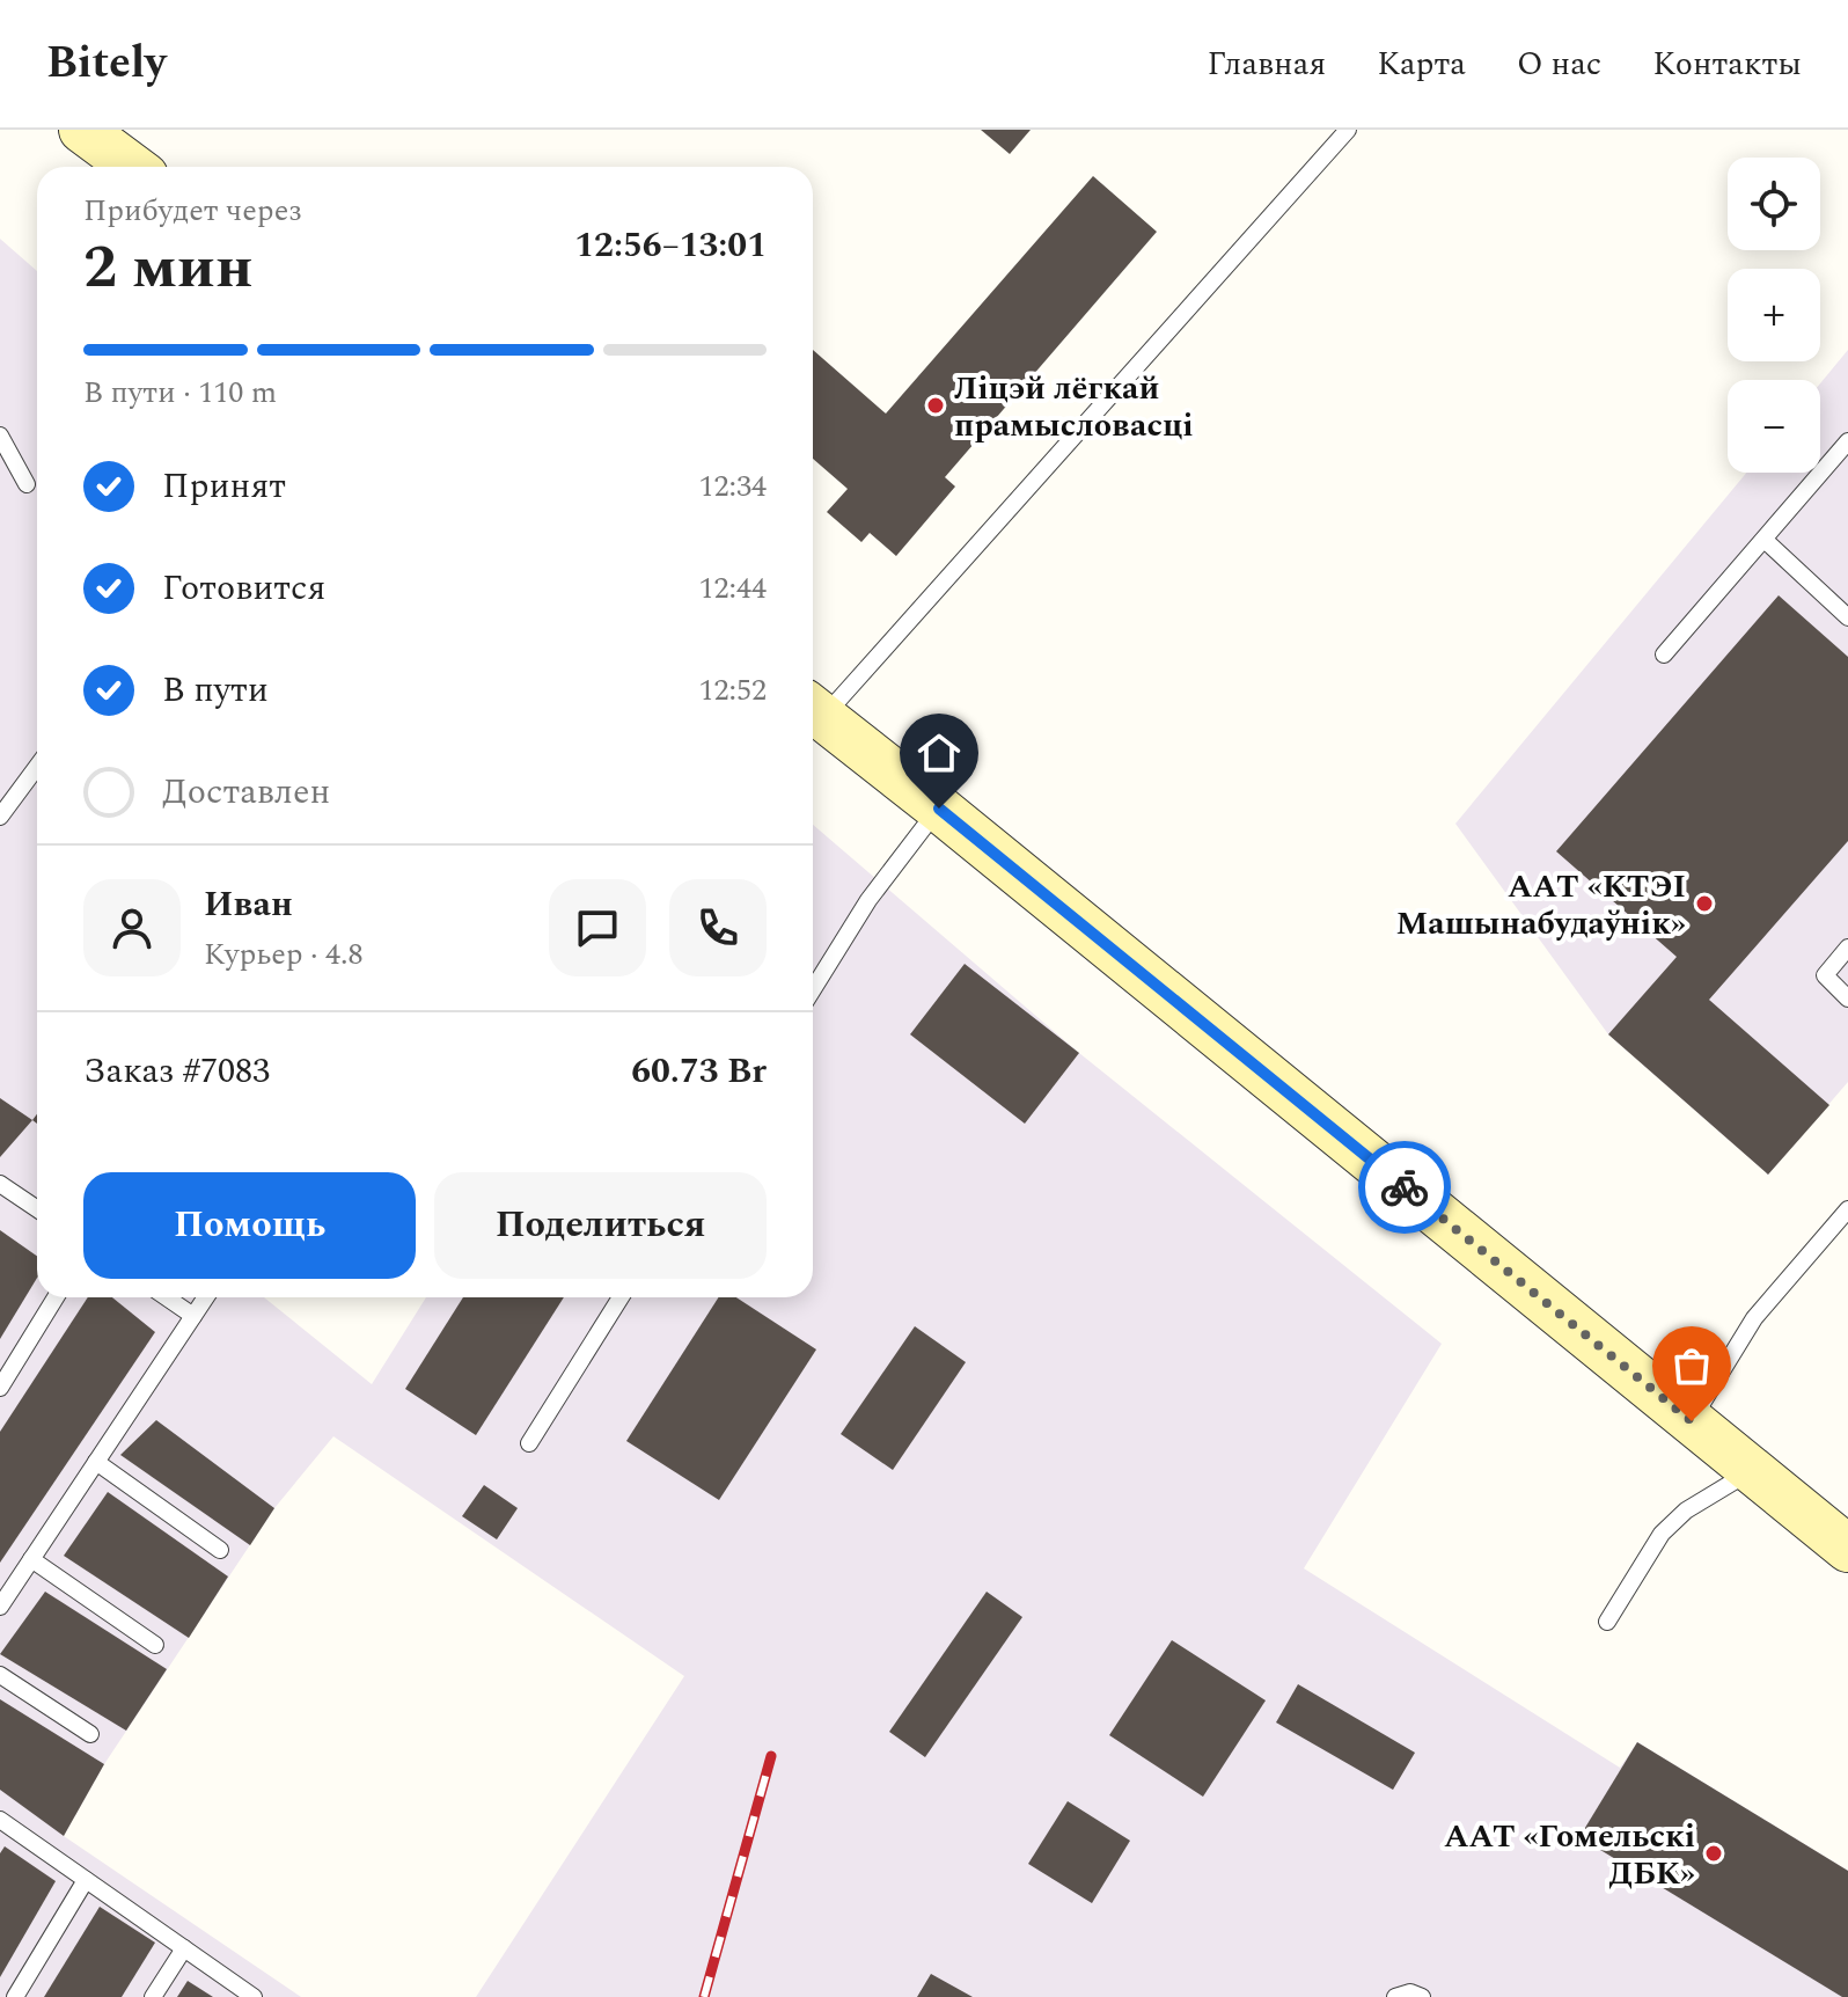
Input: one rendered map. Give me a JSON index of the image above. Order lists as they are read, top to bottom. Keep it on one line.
{"places":["Ліцэй лёгкай прамысловасці","ААТ «КТЭІ Машынабудаўнік»","ААТ «Гомельскі ДБК»"],"page":{"header":"Bitely","nav":["Главная","Карта","О нас","Контакты"],"map_buttons":["+","−"],"heading":["2 мин","Прибудет через","12:56–13:01"],"panel":["Иван","Курьер · 4.8","Заказ #7083","60.73 Br"],"bar":"В пути · 110 m","list":[["Принят","12:34"],["Готовится","12:44"],["В пути","12:52"],"Доставлен"],"buttons":["Помощь","Поделиться"]}}
